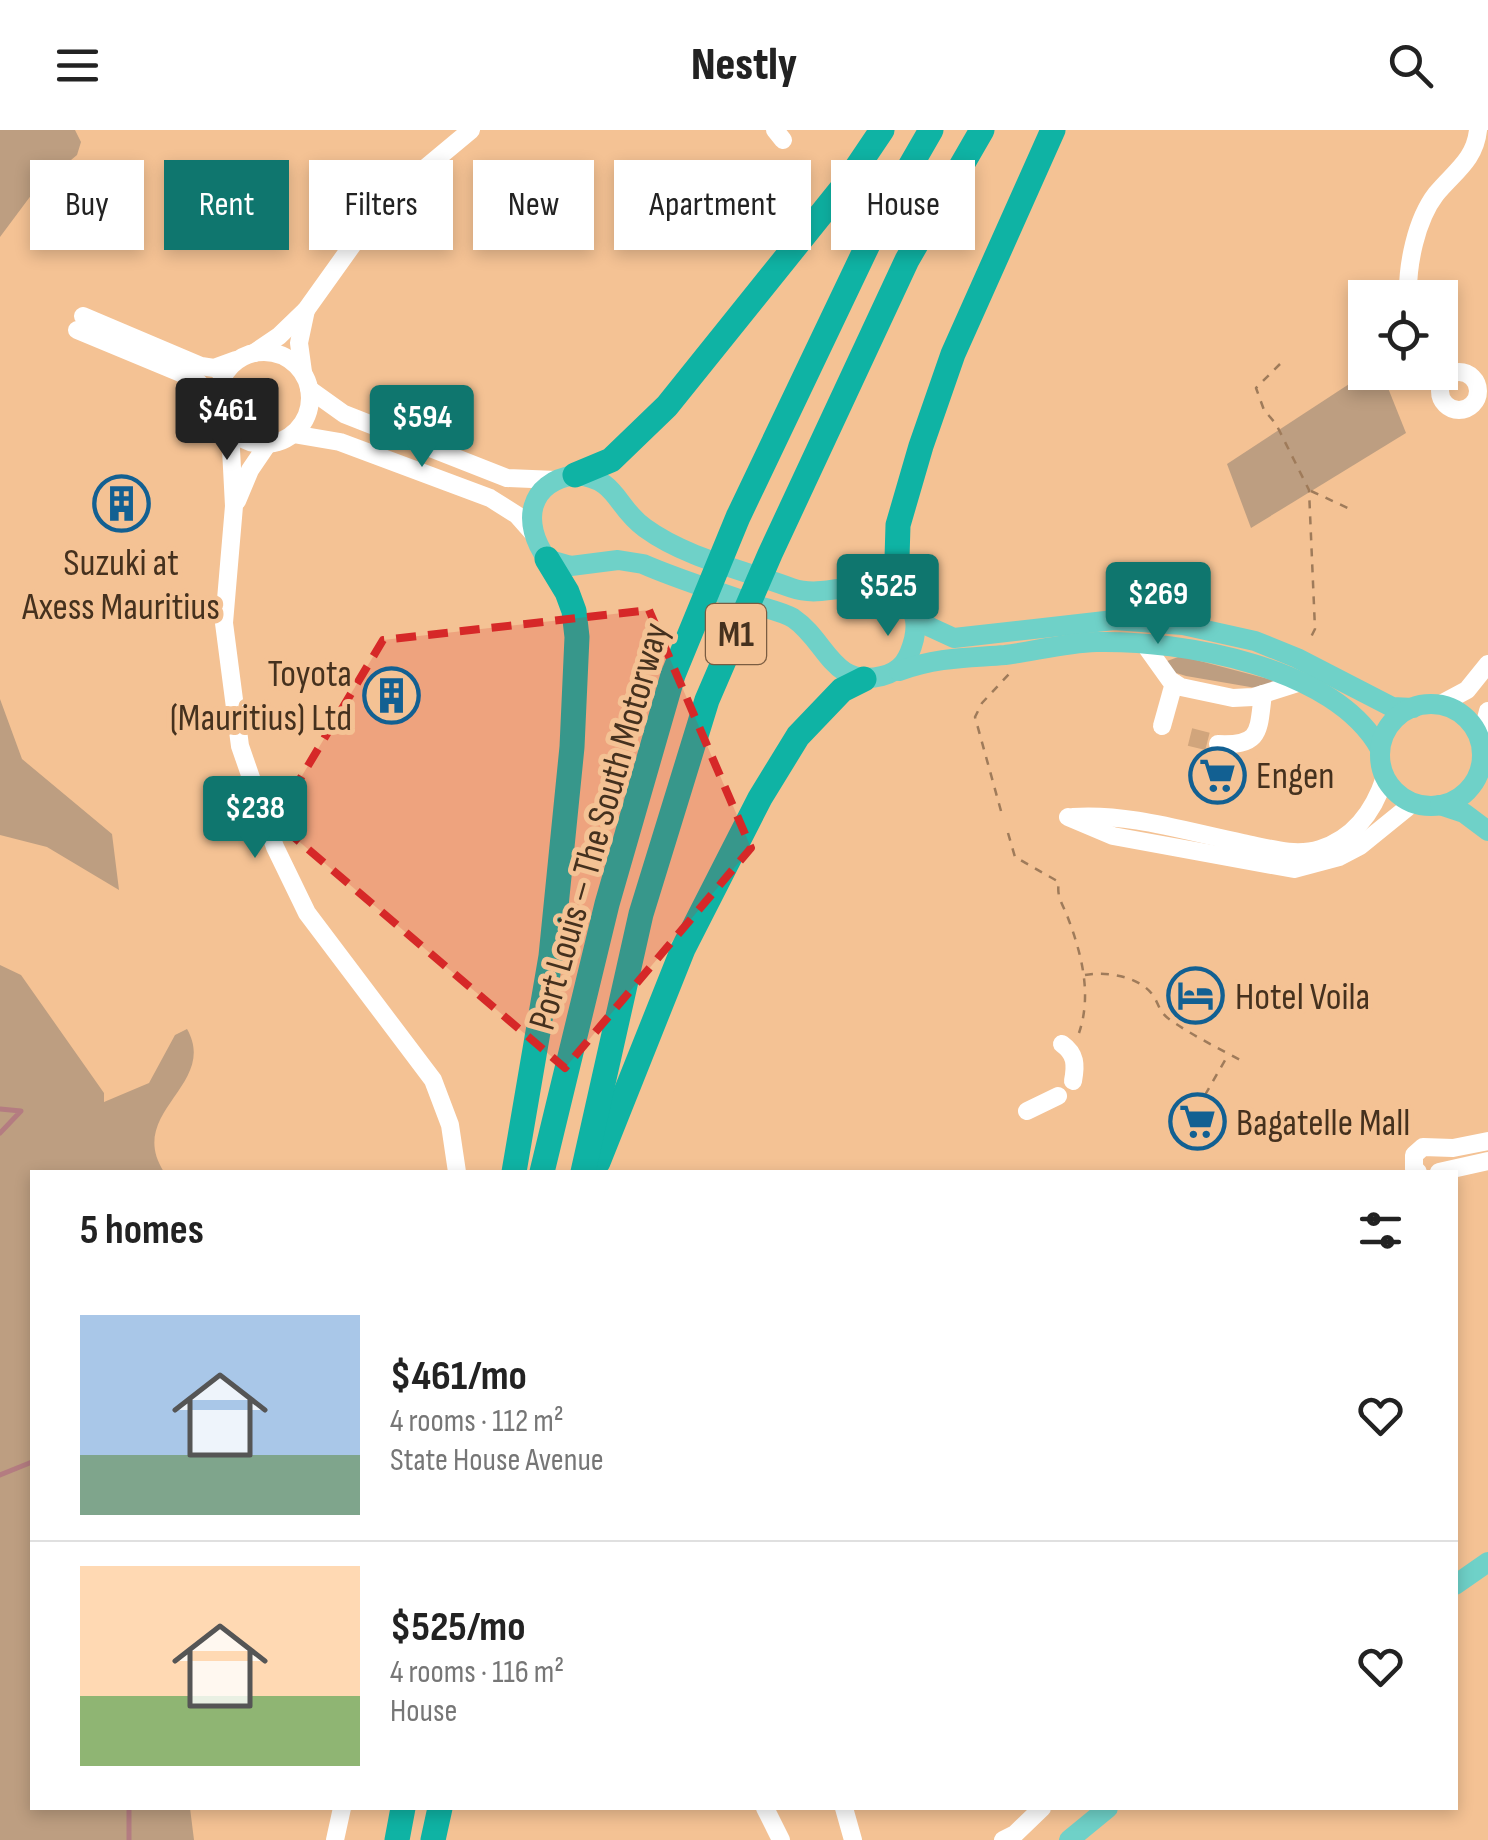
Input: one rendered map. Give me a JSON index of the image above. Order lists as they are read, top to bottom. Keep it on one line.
{"streets":{"highway":["M1","Port Louis – The South Motorway"]},"places":{"building":["Suzuki at Axess Mauritius","Toyota (Mauritius) Ltd"],"supermarket":["Engen","Bagatelle Mall"],"hotel":["Hotel Voila"]},"page":{"header":"Nestly","chip":["Buy","Rent","Filters","New","Apartment","House"],"price":["$461","$594","$525","$269","$238"],"heading":"5 homes","list":[{"name":"$461/mo","note":"4 rooms · 112 m² · State House Avenue"},{"name":"$525/mo","note":"4 rooms · 116 m² · House"}]}}
